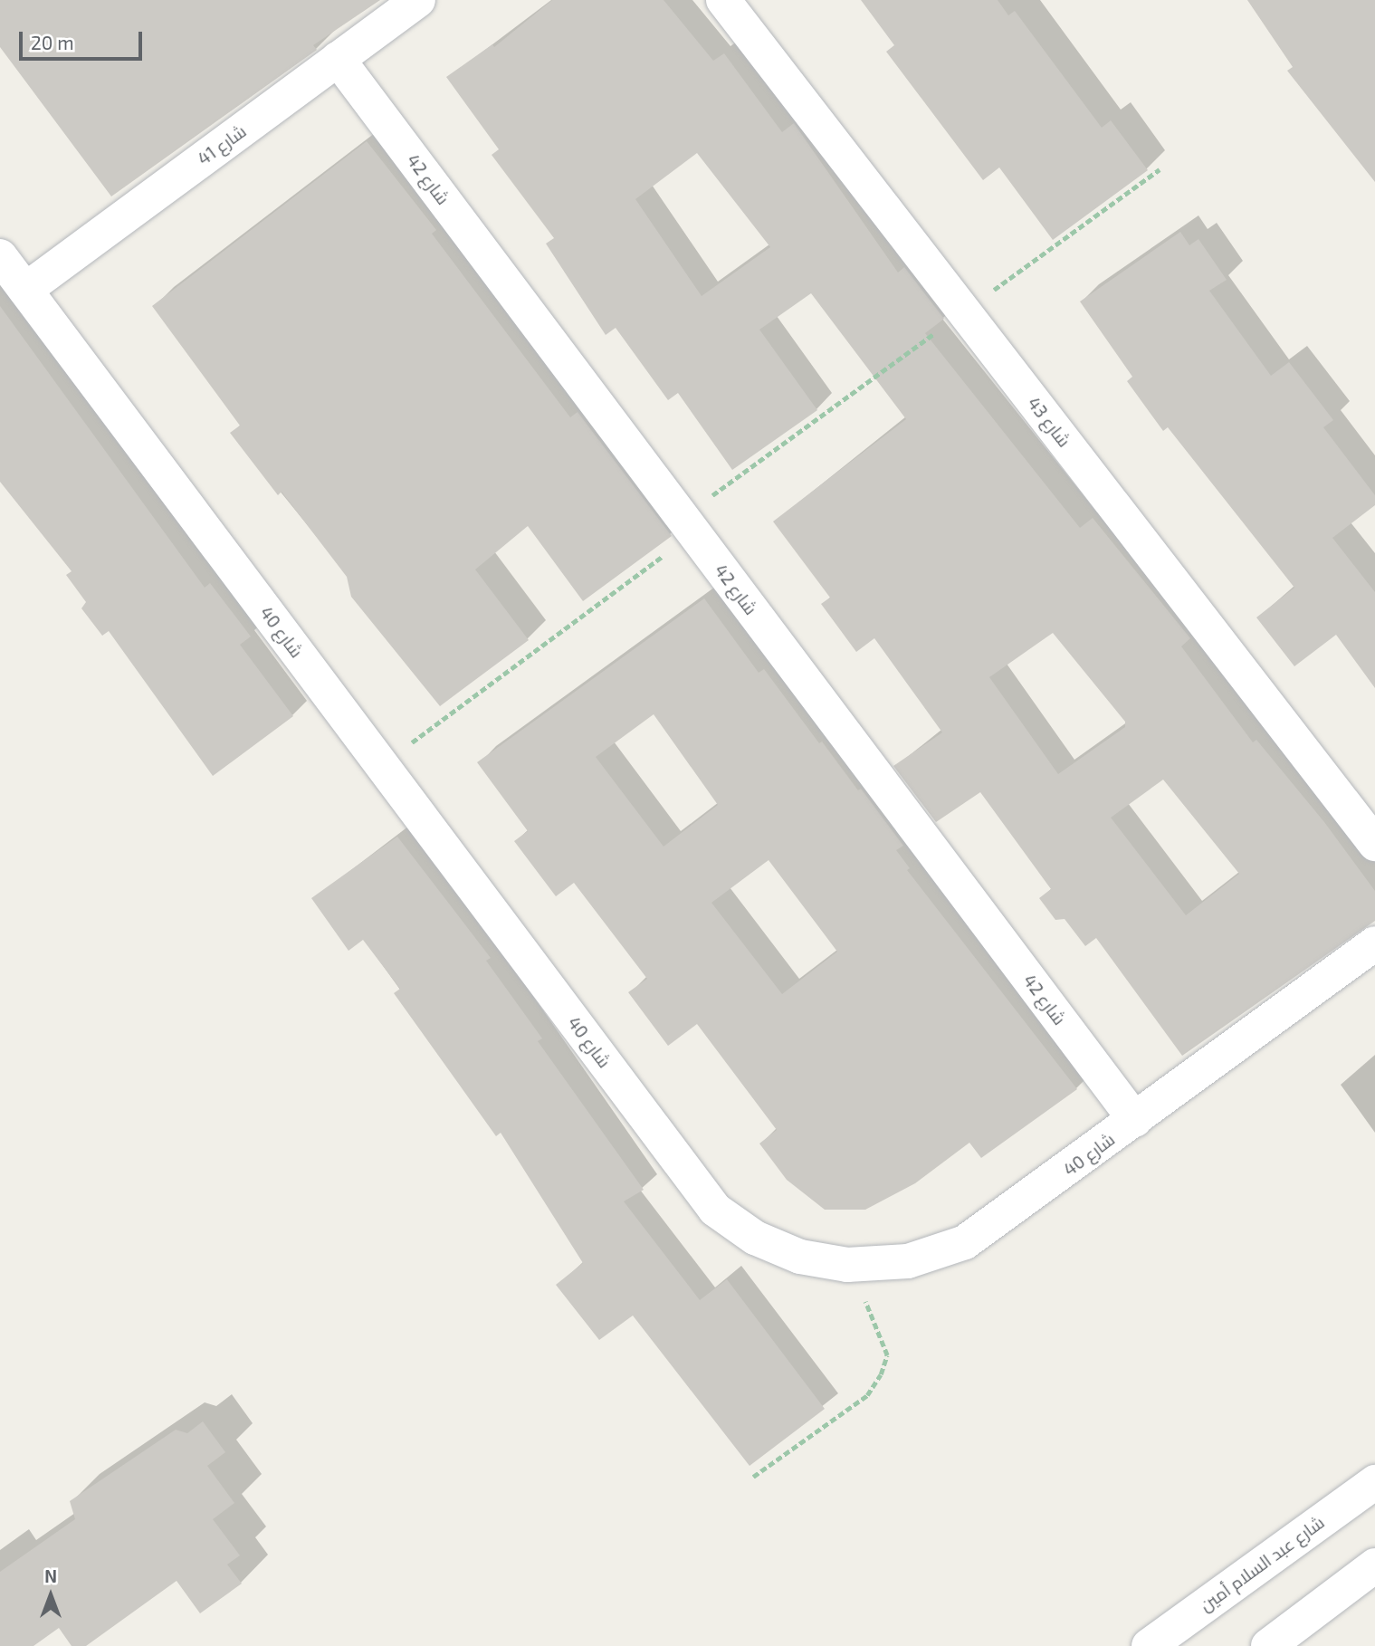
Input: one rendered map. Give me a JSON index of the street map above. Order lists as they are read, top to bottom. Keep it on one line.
{"streets":{"street":["شارع 41","شارع 42","شارع 43","شارع 40","شارع عبد السلام أمين"]},"crossings":[["شارع 41","شارع 42"],["شارع 41","شارع 40"],["شارع 42","شارع 40"]],"scale_bar":"20 m","north":"top"}
